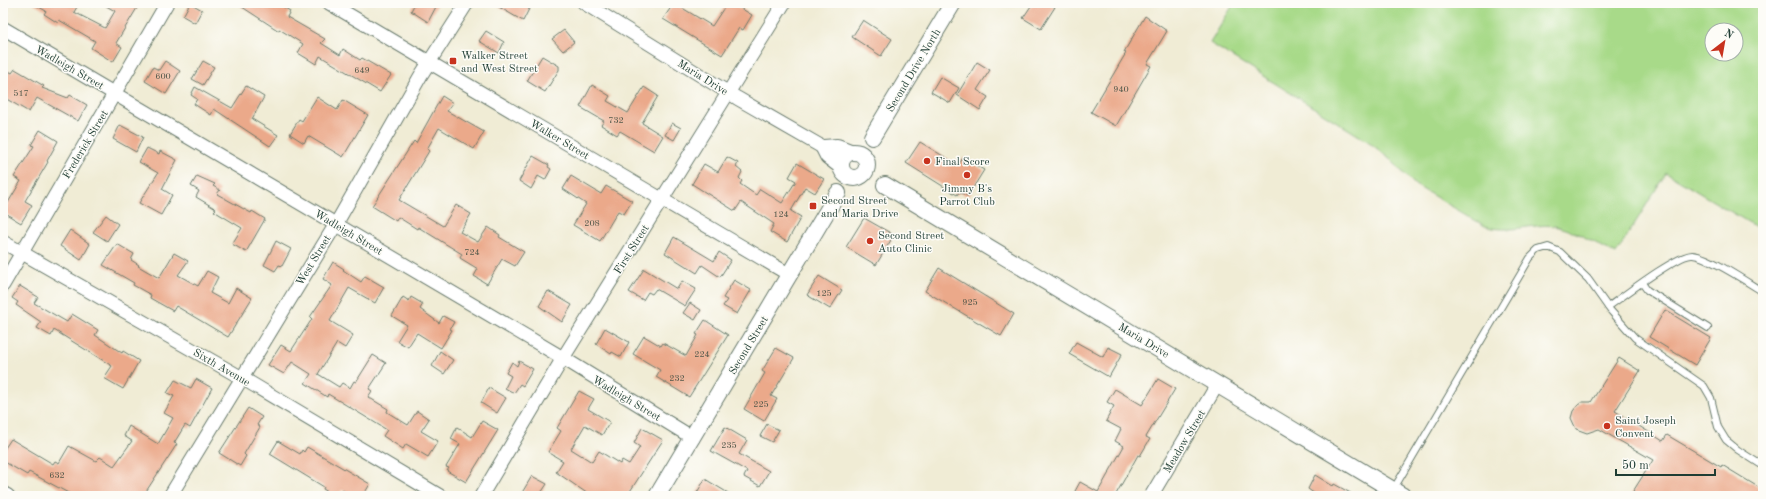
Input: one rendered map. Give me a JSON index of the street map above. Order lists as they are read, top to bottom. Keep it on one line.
{"streets":{"street":["Wadleigh Street","Second Drive North","Maria Drive","Walker Street","Frederick Street","First Street","West Street","Second Street","Sixth Avenue","Meadow Street"]},"crossings":[["Wadleigh Street","Frederick Street"],["Wadleigh Street","First Street"],["Wadleigh Street","West Street"],["Wadleigh Street","Second Street"],["Maria Drive","First Street"],["Maria Drive","Meadow Street"],["Walker Street","First Street"],["Walker Street","West Street"],["Walker Street","Second Street"],["Frederick Street","Sixth Avenue"],["West Street","Sixth Avenue"]],"places":{"transit":["Walker Street and West Street","Second Street and Maria Drive"],"other":["Final Score","Jimmy B's Parrot Club","Second Street Auto Clinic","Saint Joseph Convent"]},"house_numbers":["649","600","940","517","732","124","208","724","125","925","224","232","225","235","632"],"scale_bar":"50 m","north":"top right"}
